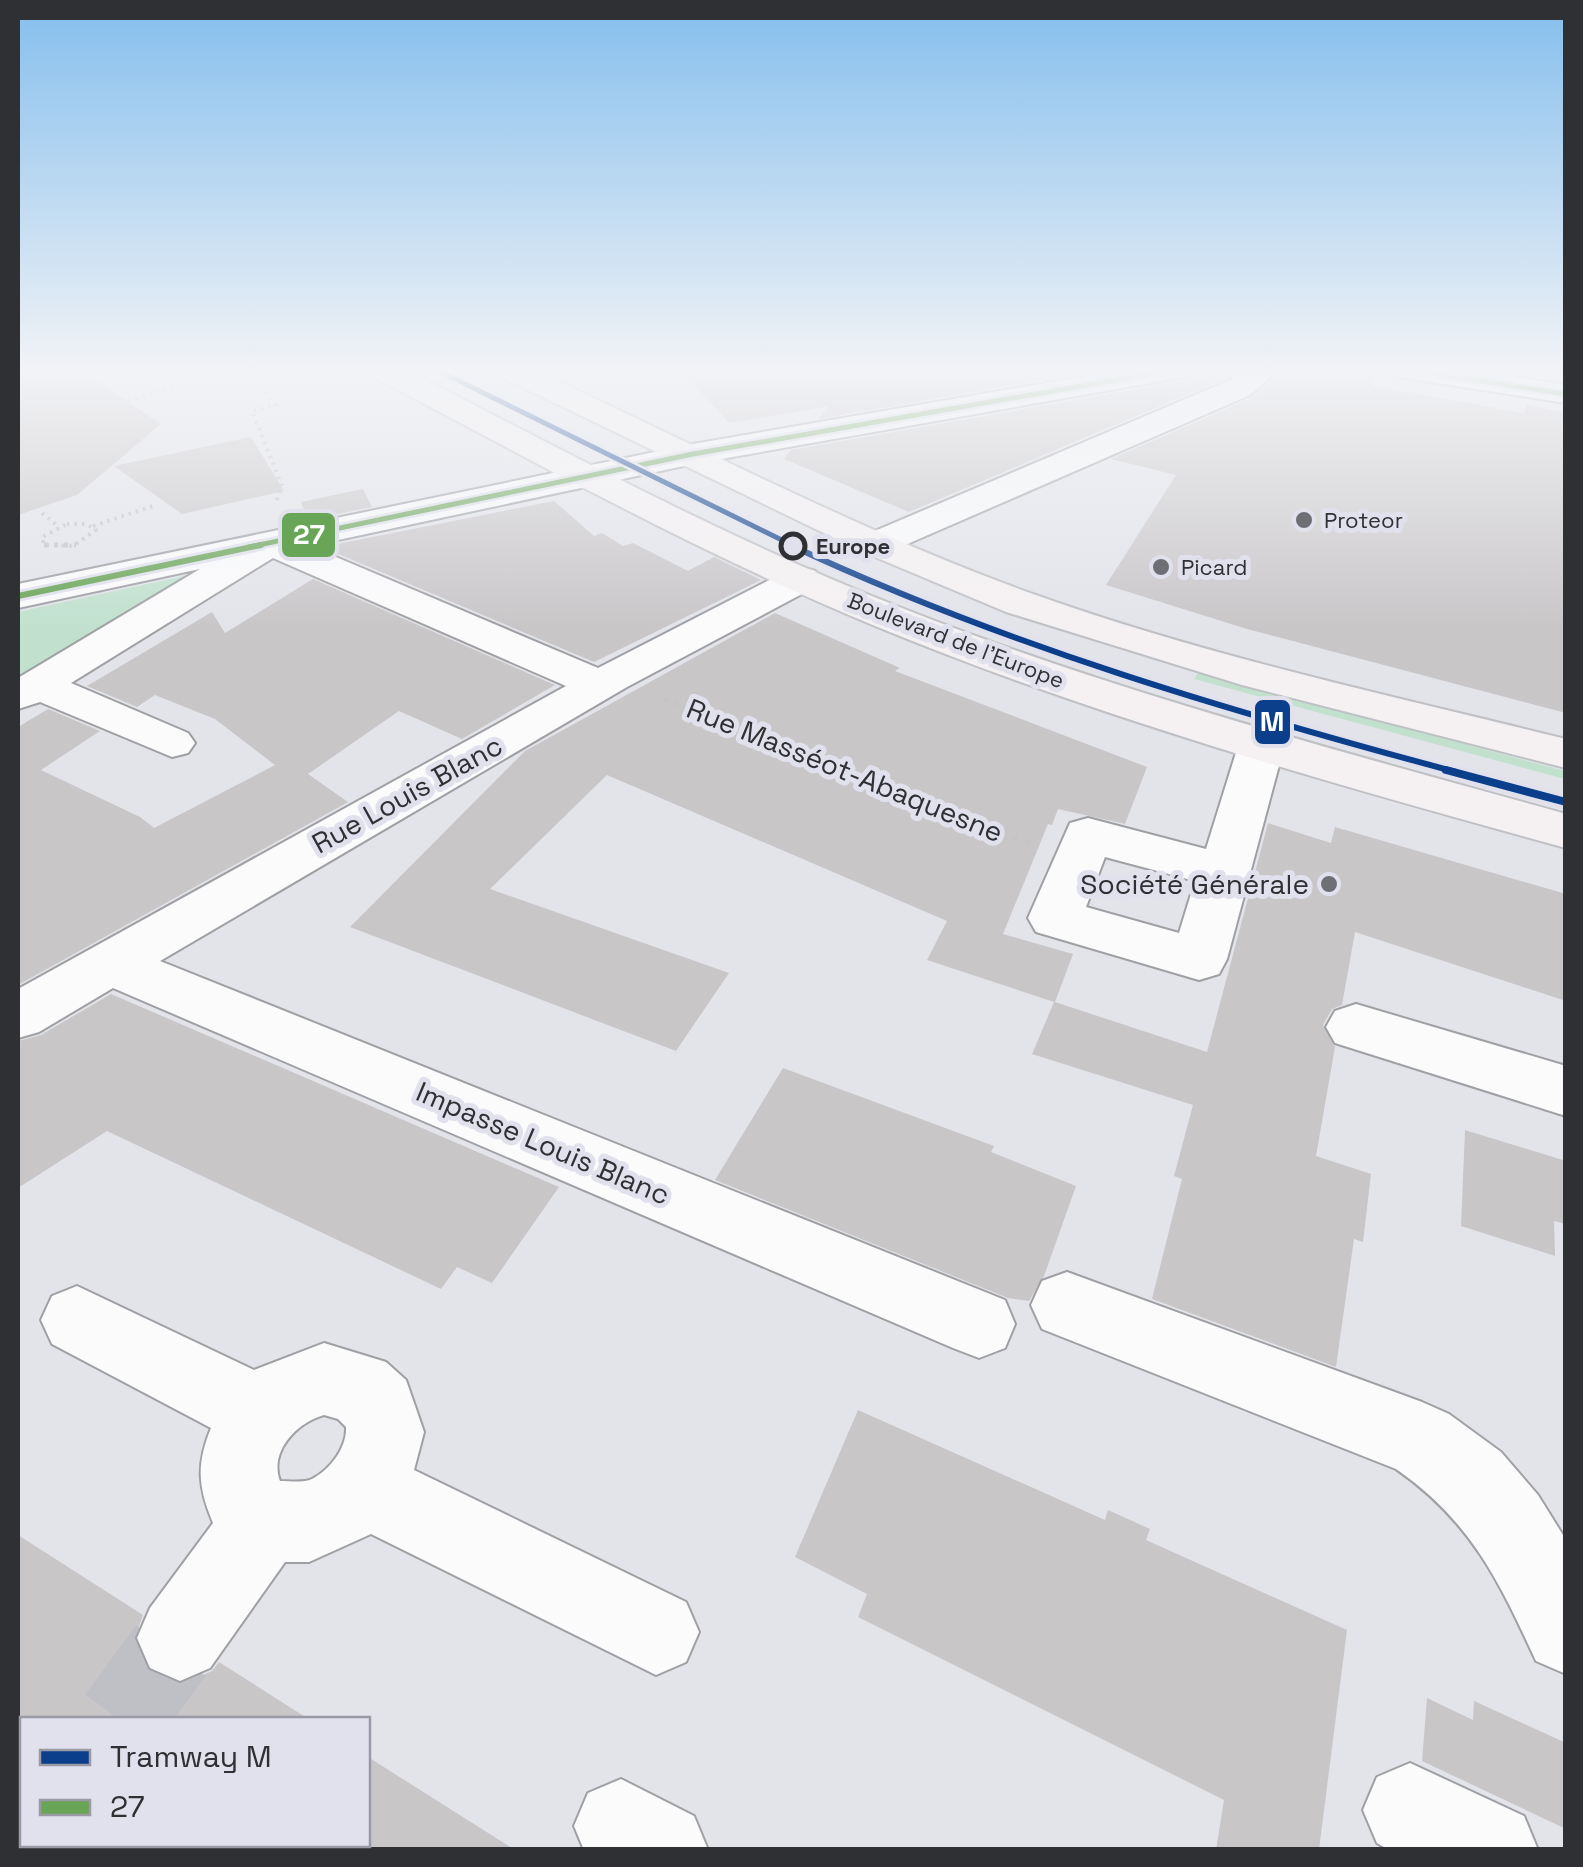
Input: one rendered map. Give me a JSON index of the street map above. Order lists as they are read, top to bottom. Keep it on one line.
{"streets":{"main road":["Boulevard de l'Europe"],"street":["Rue Louis Blanc","Impasse Louis Blanc"],"path":["Rue Masséot-Abaquesne"]},"crossings":[["Boulevard de l'Europe","Rue Louis Blanc"],["Rue Masséot-Abaquesne","Rue Louis Blanc"],["Rue Louis Blanc","Impasse Louis Blanc"]],"places":["Proteor","Europe","Picard","Société Générale"],"lines":["tram line M","transit line 27"],"legend":["Tramway M","27"]}
